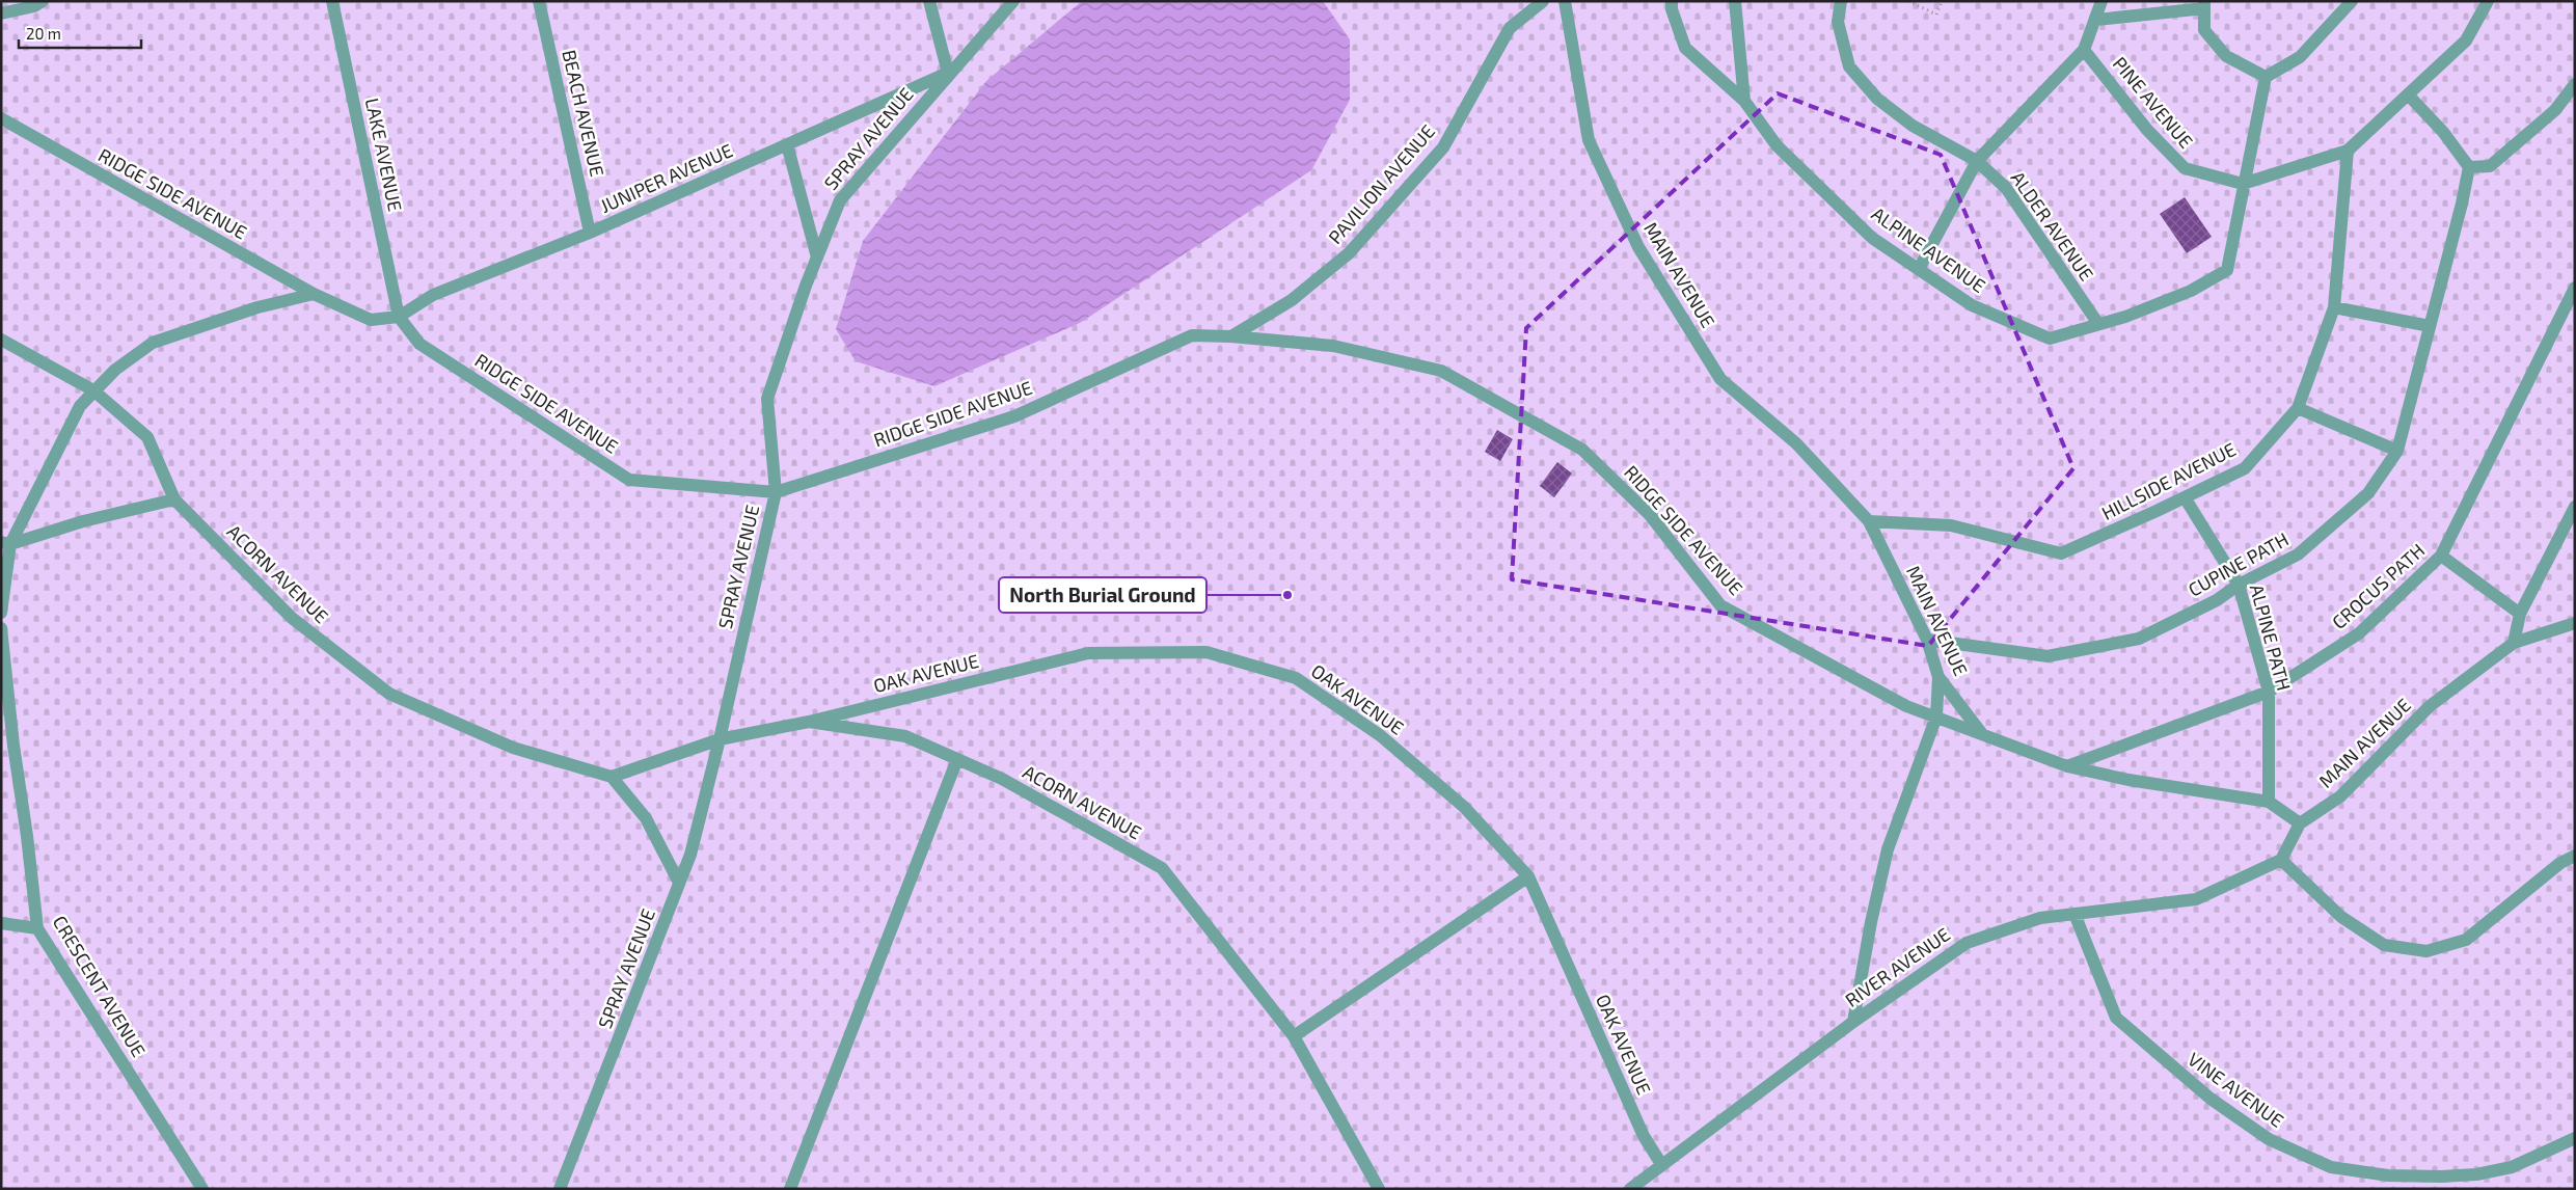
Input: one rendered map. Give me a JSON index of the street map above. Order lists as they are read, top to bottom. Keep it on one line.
{"streets":{"lane":["PINE AVENUE","BEACH AVENUE","SPRAY AVENUE","LAKE AVENUE","JUNIPER AVENUE","PAVILION AVENUE","RIDGE SIDE AVENUE","ALDER AVENUE","ALPINE AVENUE","MAIN AVENUE","HILLSIDE AVENUE","CUPINE PATH","ACORN AVENUE","CROCUS PATH","ALPINE PATH","OAK AVENUE","RIVER AVENUE","CRESCENT AVENUE","VINE AVENUE"]},"crossings":[["PINE AVENUE","ALPINE AVENUE"],["BEACH AVENUE","JUNIPER AVENUE"],["SPRAY AVENUE","JUNIPER AVENUE"],["SPRAY AVENUE","RIDGE SIDE AVENUE"],["SPRAY AVENUE","ACORN AVENUE"],["LAKE AVENUE","JUNIPER AVENUE"],["LAKE AVENUE","RIDGE SIDE AVENUE"],["JUNIPER AVENUE","RIDGE SIDE AVENUE"],["PAVILION AVENUE","RIDGE SIDE AVENUE"],["RIDGE SIDE AVENUE","MAIN AVENUE"],["ALDER AVENUE","ALPINE AVENUE"],["MAIN AVENUE","HILLSIDE AVENUE"],["MAIN AVENUE","CUPINE PATH"],["HILLSIDE AVENUE","ALPINE PATH"],["CUPINE PATH","ALPINE PATH"],["ACORN AVENUE","OAK AVENUE"],["CROCUS PATH","ALPINE PATH"],["OAK AVENUE","RIVER AVENUE"],["RIVER AVENUE","VINE AVENUE"]],"places":["North Burial Ground"],"scale_bar":"20 m"}
